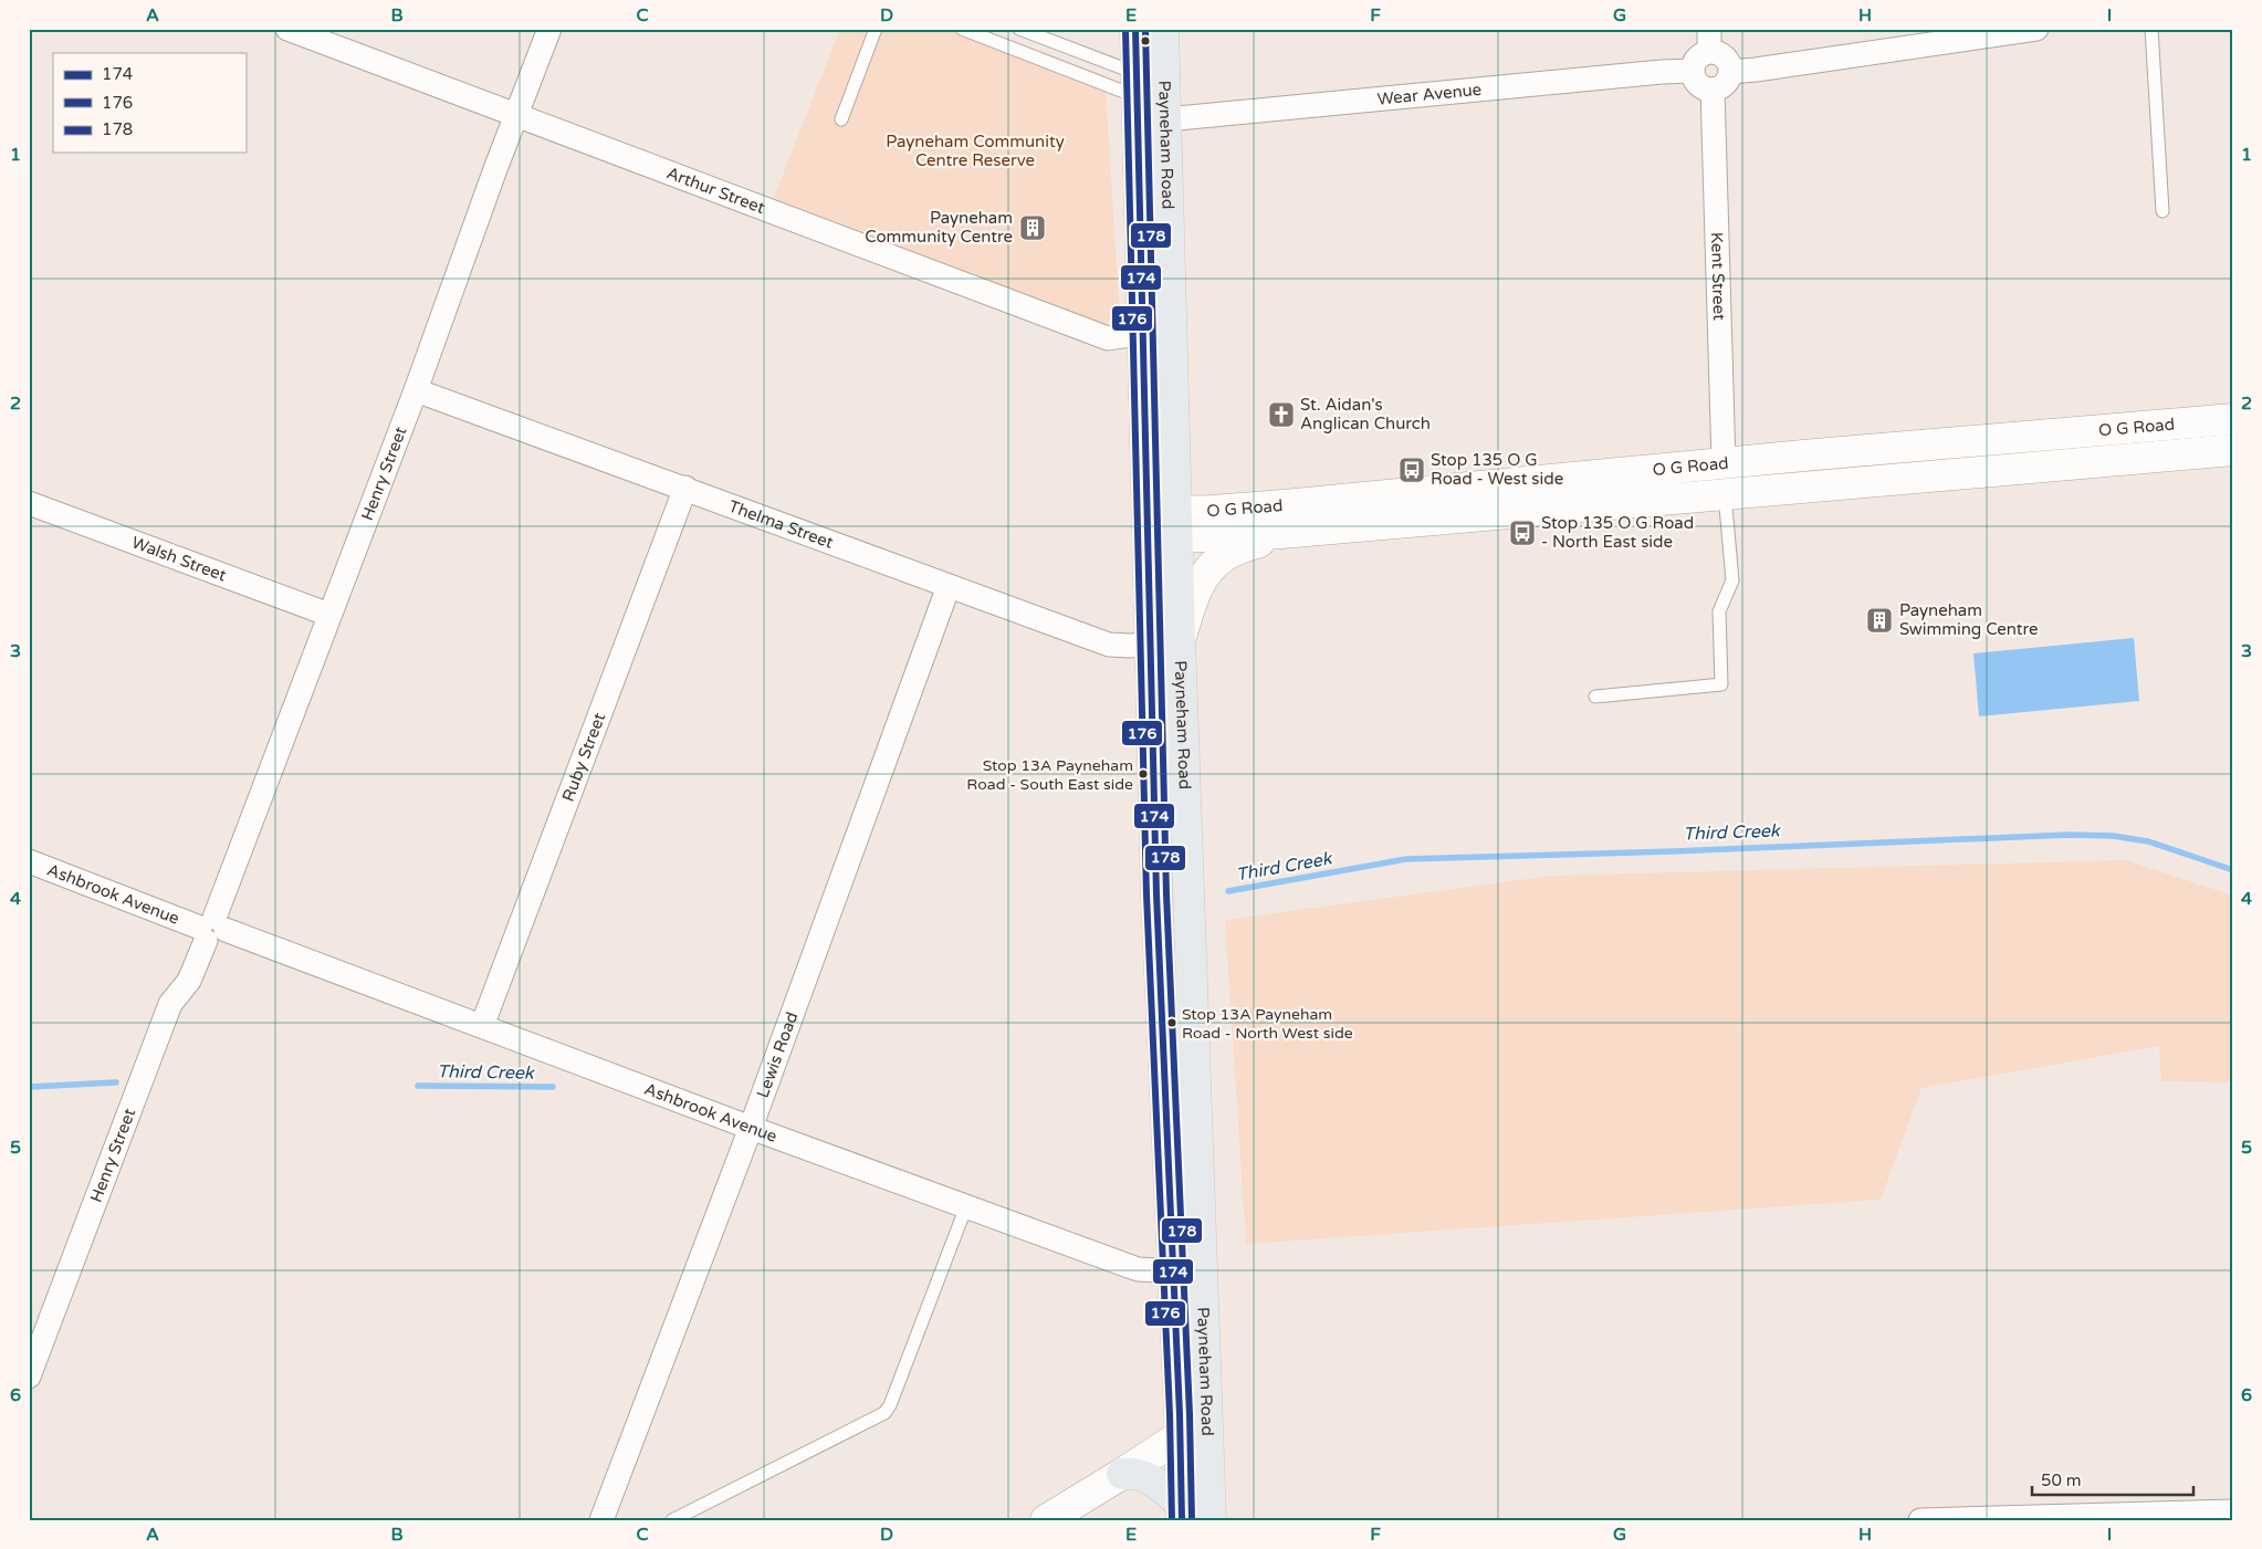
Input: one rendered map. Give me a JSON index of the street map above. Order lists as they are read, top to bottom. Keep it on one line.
{"streets":{"main road":["Payneham Road","O G Road"],"street":["Wear Avenue","Arthur Street","Kent Street","Henry Street","Thelma Street","Walsh Street","Ruby Street","Ashbrook Avenue","Lewis Road"]},"crossings":[["Wear Avenue","Payneham Road"],["Wear Avenue","Kent Street"],["Payneham Road","Arthur Street"],["Payneham Road","O G Road"],["Payneham Road","Thelma Street"],["Payneham Road","Ashbrook Avenue"],["Arthur Street","Henry Street"],["Kent Street","O G Road"],["Henry Street","Thelma Street"],["Henry Street","Walsh Street"],["Henry Street","Ashbrook Avenue"],["Thelma Street","Ruby Street"],["Thelma Street","Lewis Road"],["Ruby Street","Ashbrook Avenue"],["Ashbrook Avenue","Lewis Road"]],"water":["Third Creek"],"parks":["Payneham Community Centre Reserve"],"places":{"building":["Payneham Community Centre","Payneham Swimming Centre"],"church":["St. Aidan's Anglican Church"],"bus stop":["Stop 135 O G Road - West side","Stop 135 O G Road - North East side"],"other":["Stop 13A Payneham Road - South East side","Stop 13A Payneham Road - North West side"]},"lines":["transit line 174","transit line 176","transit line 178"],"legend":["174","176","178"],"scale_bar":"50 m","grid":{"columns":["A","B","C","D","E","F","G","H","I"],"rows":["1","2","3","4","5","6"]}}
